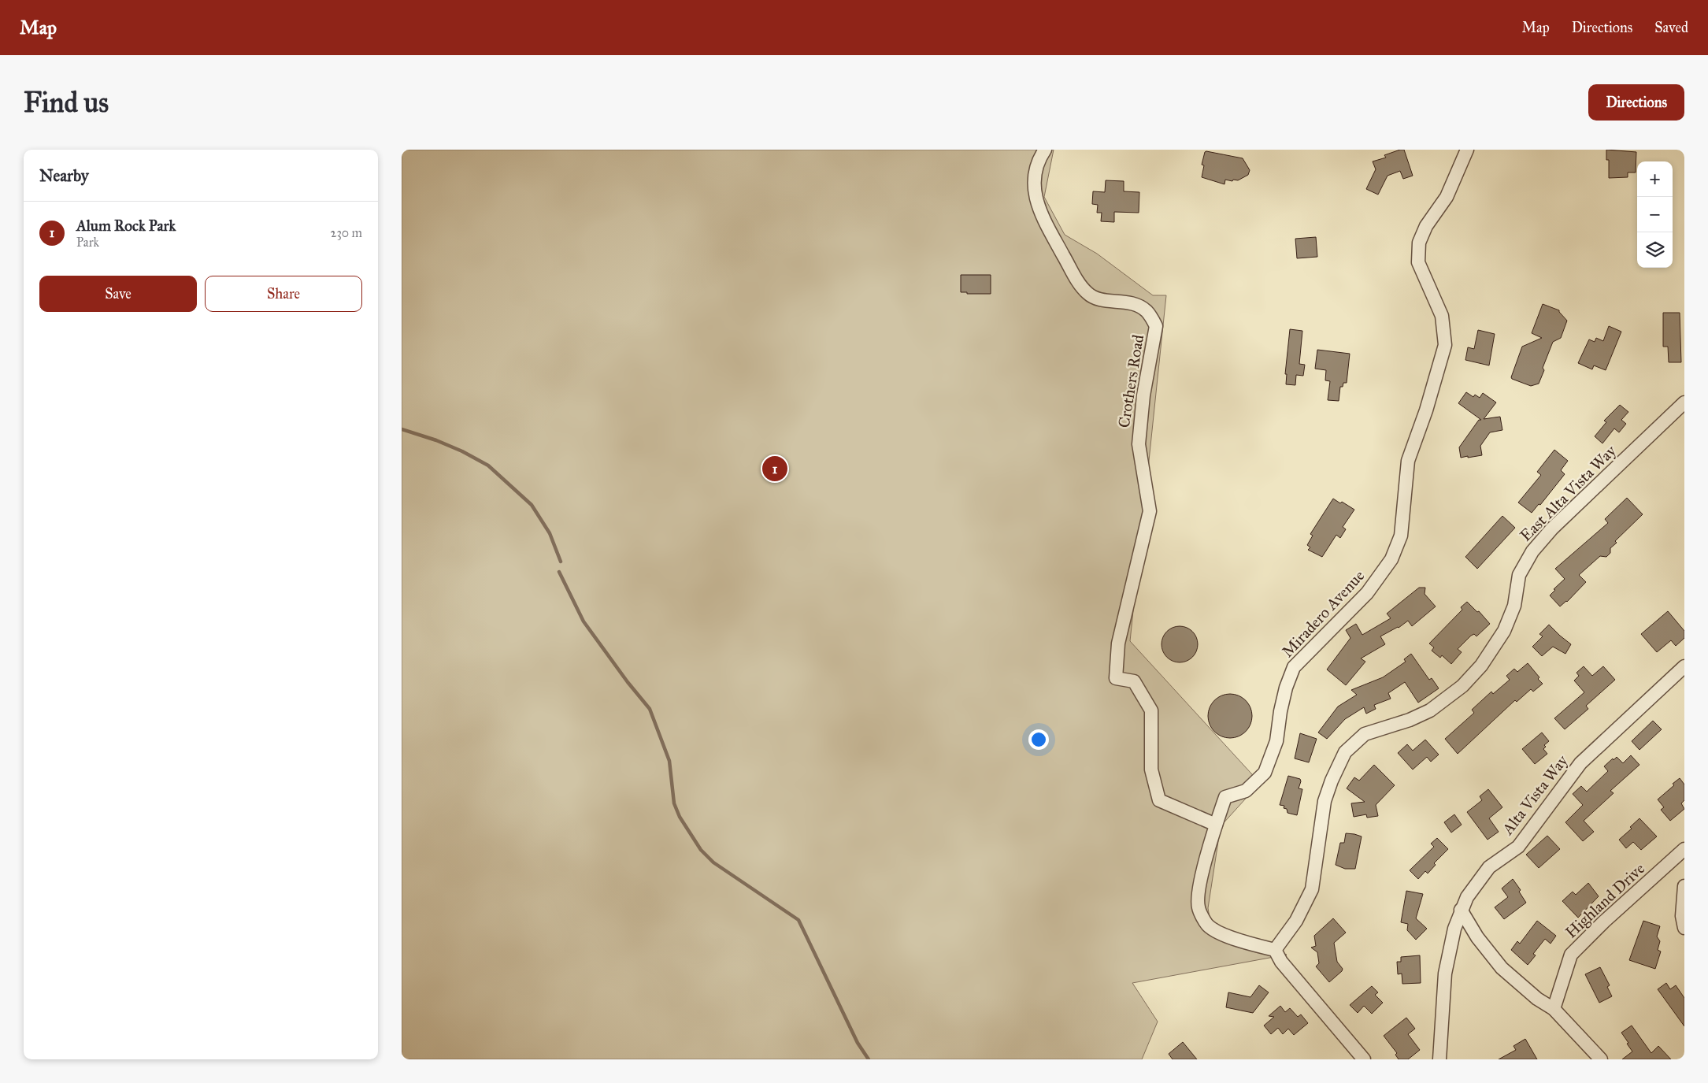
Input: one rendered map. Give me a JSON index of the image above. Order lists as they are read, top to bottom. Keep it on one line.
{"streets":{"street":["Crothers Road","East Alta Vista Way","Miradero Avenue","Alta Vista Way","Highland Drive"]},"crossings":[["Crothers Road","Miradero Avenue"]],"page":{"header":"Map","nav":["Map","Directions","Saved"],"buttons":["Directions",["Save","Share"]],"title":"Find us","heading":"Nearby","map_buttons":["+","−"],"list":[{"mark":"1","name":"Alum Rock Park","note":"Park","value":"230 m"}],"pins":"1"}}
